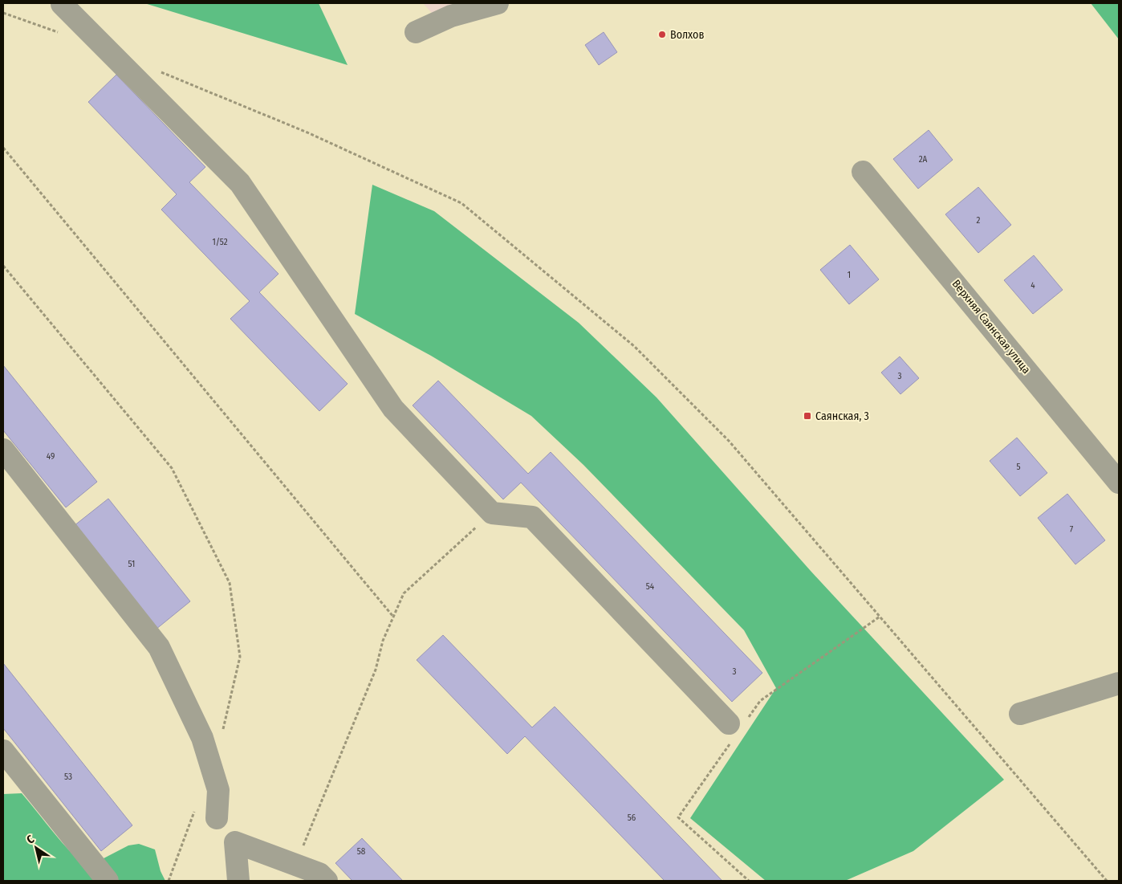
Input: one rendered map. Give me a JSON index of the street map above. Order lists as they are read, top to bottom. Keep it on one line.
{"streets":{"street":["Верхняя Саянская улица"]},"places":{"other":["Волхов"],"transit":["Саянская, 3"]},"house_numbers":["2А","2","1/52","1","4","3","49","5","7","51","54","3","53","56","58"],"north":"top left"}
